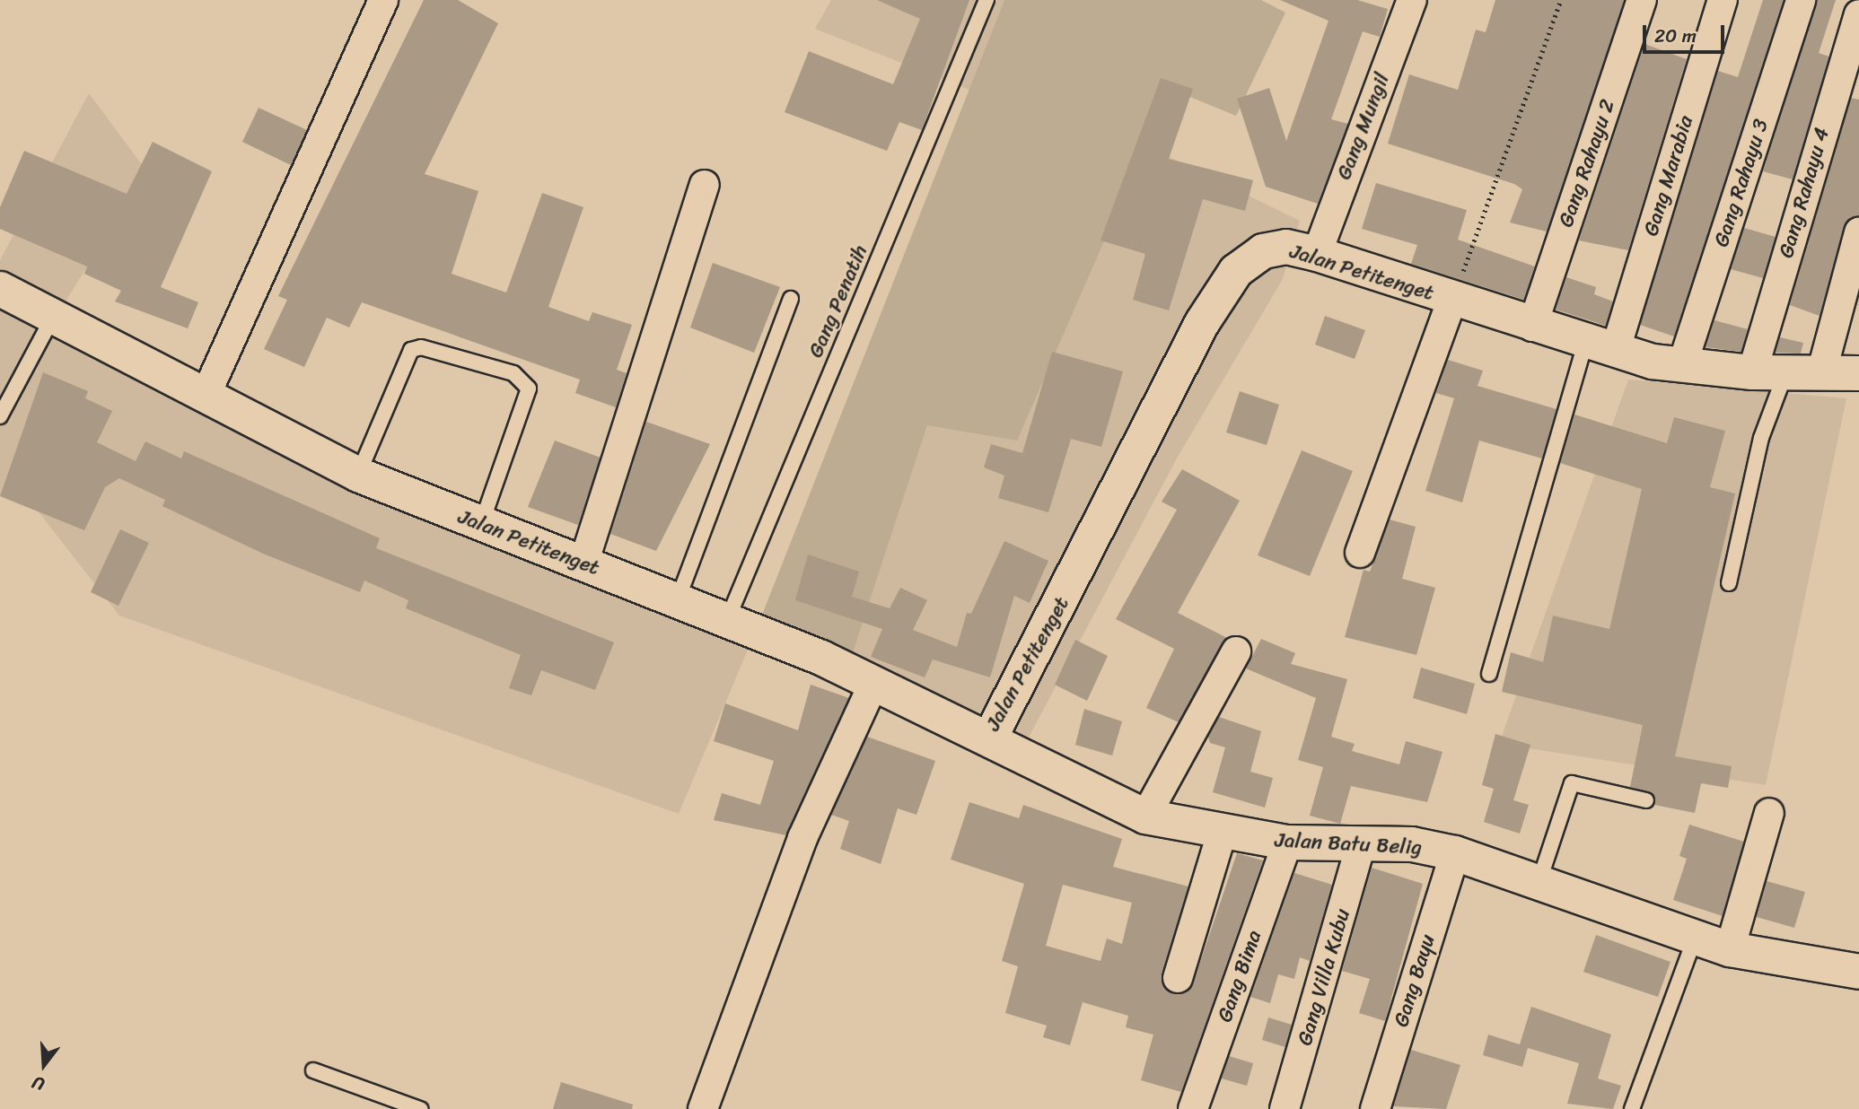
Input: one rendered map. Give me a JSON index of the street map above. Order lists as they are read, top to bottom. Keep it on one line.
{"streets":{"main road":["Jalan Petitenget","Jalan Batu Belig"],"street":["Gang Mungil","Gang Rahayu 2","Gang Marabia","Gang Rahayu 3","Gang Rahayu 4","Gang Bima","Gang Villa Kubu","Gang Bayu"],"lane":["Gang Penatih"]},"crossings":[["Gang Mungil","Jalan Petitenget"],["Gang Rahayu 2","Jalan Petitenget"],["Gang Marabia","Jalan Petitenget"],["Gang Rahayu 3","Jalan Petitenget"],["Gang Rahayu 4","Jalan Petitenget"],["Jalan Petitenget","Gang Penatih"],["Jalan Petitenget","Jalan Batu Belig"],["Jalan Batu Belig","Gang Bima"],["Jalan Batu Belig","Gang Villa Kubu"],["Jalan Batu Belig","Gang Bayu"]],"scale_bar":"20 m","north":"bottom"}
